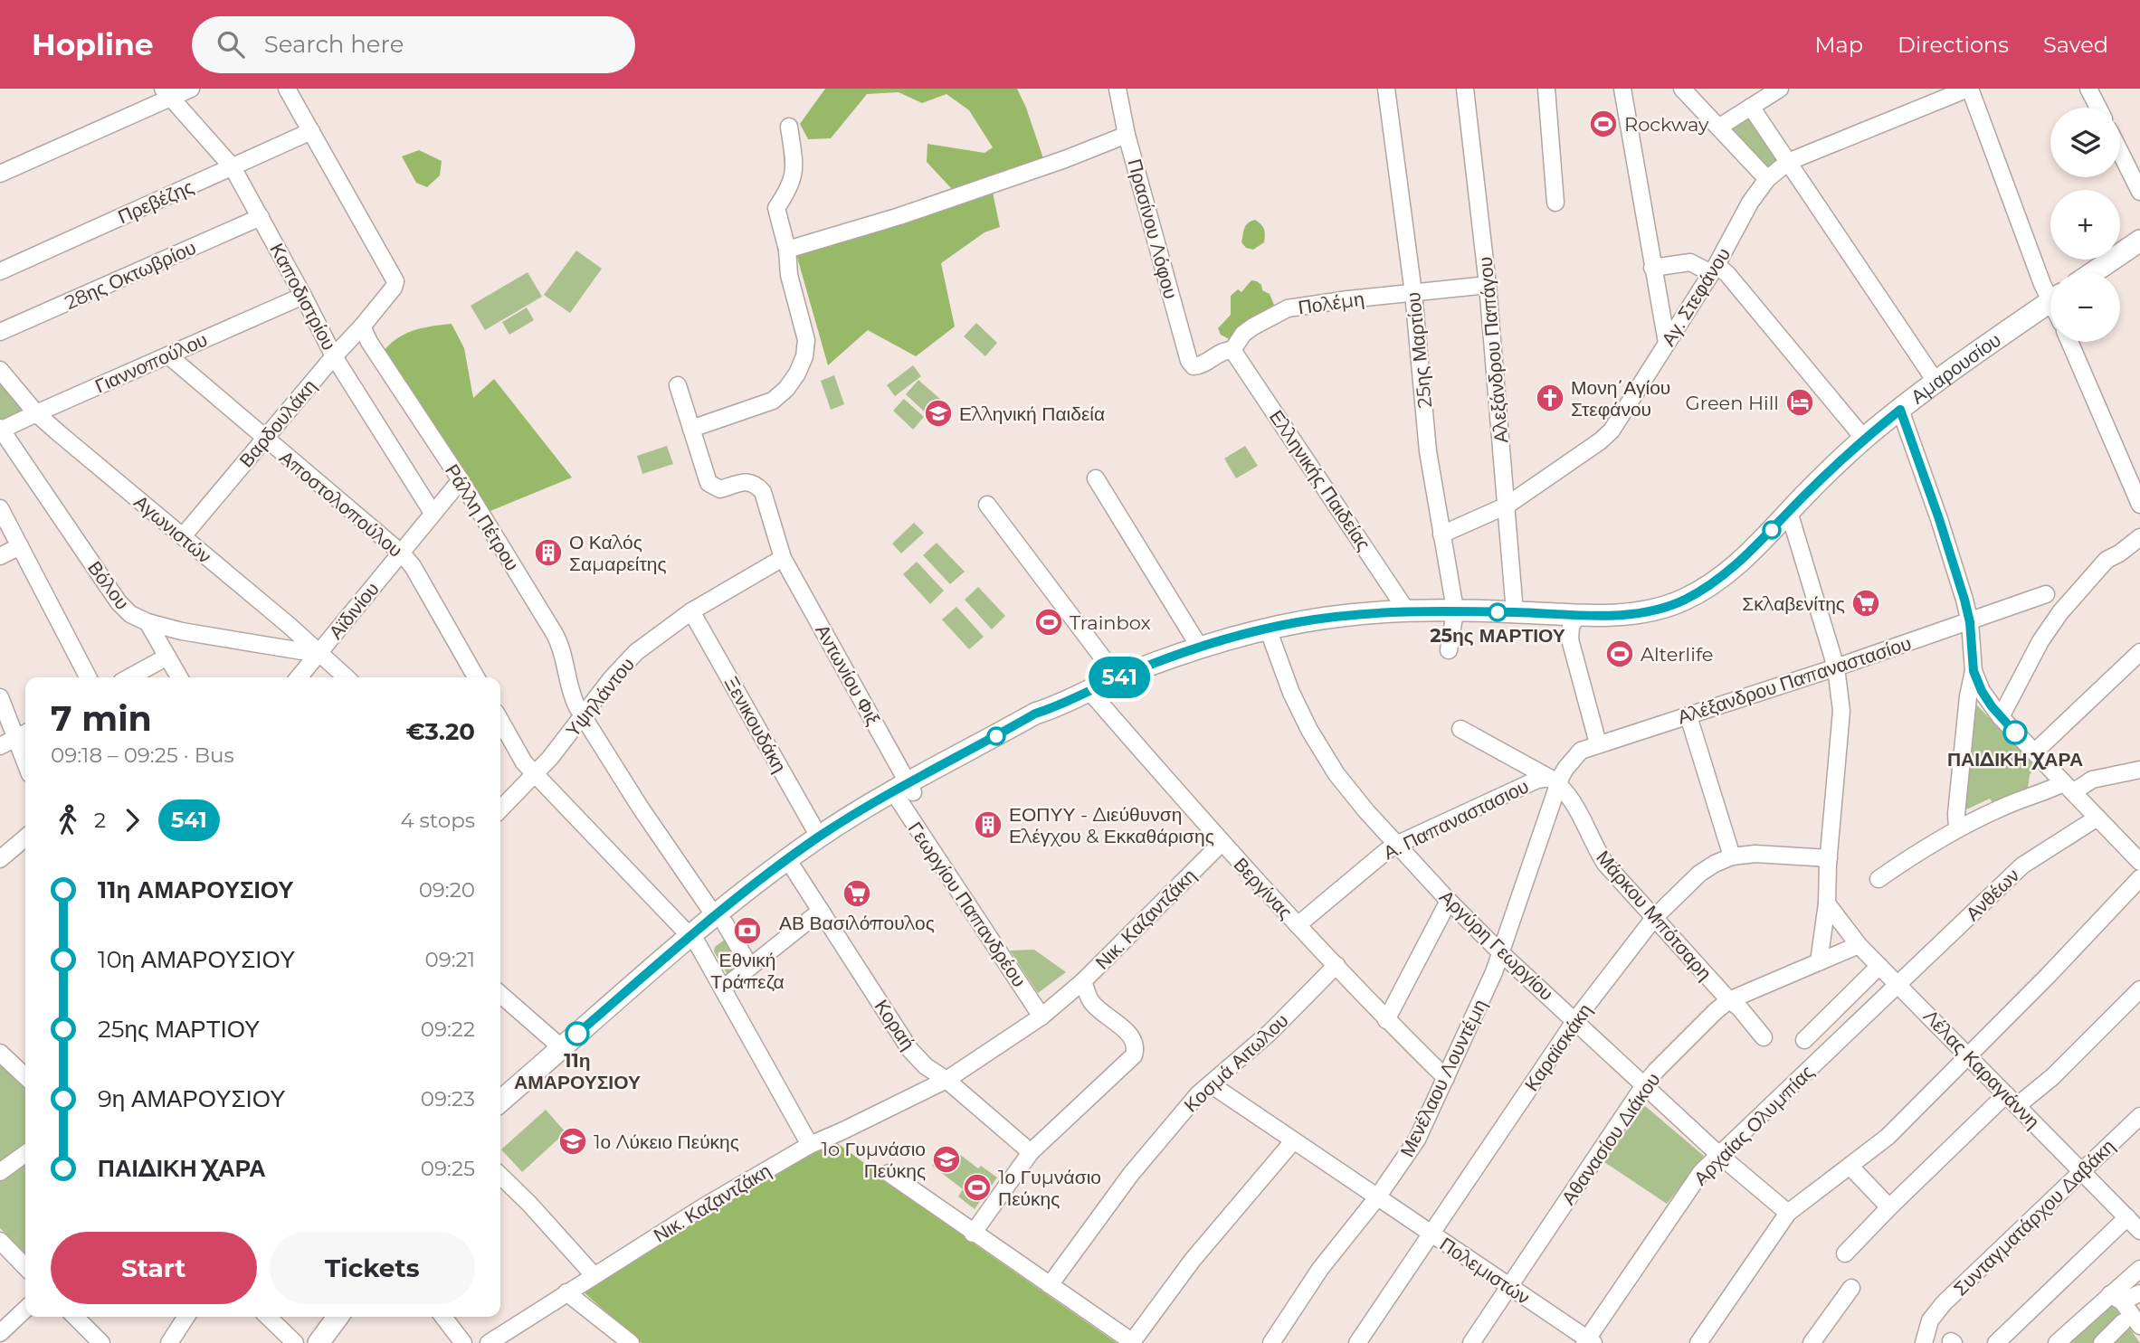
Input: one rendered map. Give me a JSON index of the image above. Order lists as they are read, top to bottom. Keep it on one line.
{"streets":{"main road":["Αμαρουσίου"],"street":["Πρεβέζης","Πρασίνου Λόφου","28ης Οκτωβρίου","Καποδιστρίου","Αγ. Στεφάνου","Πολέμη","25ης Μαρτίου","Αλεξάνδρου Παπάγου","Γιαννοπούλου","Βαρδουλάκη","Ελληνικής Παιδείας","Αποστολοπούλου","Ράλλη Πέτρου","Αγωνιστών","Βόλου","Αϊδινίου","Αντωνίου Φιξ","Αλέξανδρου Παπαναστασίου","Υψηλάντου","Ξενικουδάκη","Α. Παπαναστασιου","Βεργίνας","Ανθέων","Γεωργίου Παπανδρέου","Μάρκου Μπότσαρη","Νικ. Καζαντζάκη","Αργύρη Γεωργίου","Κοραή","Καραϊσκάκη","Κοσμά Αιτωλου","Λέλας Καραγιάννη","Μενέλαου Λουντέμη","Αρχαίας Ολυμπίας","Αθανασίου Διάκου","Συνταγματάρχου Δαβάκη","Πολεμιστών"]},"crossings":[["Πρεβέζης","Καποδιστρίου"],["Πρεβέζης","Βαρδουλάκη"],["Πρασίνου Λόφου","Πολέμη"],["28ης Οκτωβρίου","Καποδιστρίου"],["Καποδιστρίου","Γιαννοπούλου"],["Καποδιστρίου","Βαρδουλάκη"],["Καποδιστρίου","Αϊδινίου"],["Αγ. Στεφάνου","25ης Μαρτίου"],["Αγ. Στεφάνου","Αλεξάνδρου Παπάγου"],["Πολέμη","25ης Μαρτίου"],["Πολέμη","Αλεξάνδρου Παπάγου"],["Πολέμη","Ελληνικής Παιδείας"],["25ης Μαρτίου","Αμαρουσίου"],["Αλεξάνδρου Παπάγου","Αμαρουσίου"],["Γιαννοπούλου","Αποστολοπούλου"],["Γιαννοπούλου","Αγωνιστών"],["Γιαννοπούλου","Βόλου"],["Αμαρουσίου","Ελληνικής Παιδείας"],["Αμαρουσίου","Αντωνίου Φιξ"],["Αμαρουσίου","Βεργίνας"],["Αμαρουσίου","Γεωργίου Παπανδρέου"],["Αμαρουσίου","Αργύρη Γεωργίου"],["Βαρδουλάκη","Αποστολοπούλου"],["Βαρδουλάκη","Ράλλη Πέτρου"],["Βαρδουλάκη","Αγωνιστών"],["Αποστολοπούλου","Αϊδινίου"],["Ράλλη Πέτρου","Αϊδινίου"],["Ράλλη Πέτρου","Υψηλάντου"],["Αγωνιστών","Βόλου"],["Αγωνιστών","Αϊδινίου"],["Βόλου","Αϊδινίου"],["Αντωνίου Φιξ","Υψηλάντου"],["Αντωνίου Φιξ","Γεωργίου Παπανδρέου"],["Αλέξανδρου Παπαναστασίου","Α. Παπαναστασιου"],["Αλέξανδρου Παπαναστασίου","Μάρκου Μπότσαρη"],["Αλέξανδρου Παπαναστασίου","Μενέλαου Λουντέμη"],["Υψηλάντου","Ξενικουδάκη"],["Α. Παπαναστασιου","Βεργίνας"],["Α. Παπαναστασιου","Μάρκου Μπότσαρη"],["Α. Παπαναστασιου","Αργύρη Γεωργίου"],["Α. Παπαναστασιου","Μενέλαου Λουντέμη"],["Βεργίνας","Νικ. Καζαντζάκη"],["Βεργίνας","Κοσμά Αιτωλου"],["Βεργίνας","Μενέλαου Λουντέμη"],["Ανθέων","Λέλας Καραγιάννη"],["Ανθέων","Αρχαίας Ολυμπίας"],["Γεωργίου Παπανδρέου","Νικ. Καζαντζάκη"],["Μάρκου Μπότσαρη","Καραϊσκάκη"],["Μάρκου Μπότσαρη","Μενέλαου Λουντέμη"],["Μάρκου Μπότσαρη","Αθανασίου Διάκου"],["Νικ. Καζαντζάκη","Κοραή"],["Αργύρη Γεωργίου","Καραϊσκάκη"],["Αργύρη Γεωργίου","Μενέλαου Λουντέμη"],["Αργύρη Γεωργίου","Αρχαίας Ολυμπίας"],["Αργύρη Γεωργίου","Αθανασίου Διάκου"],["Καραϊσκάκη","Πολεμιστών"],["Κοσμά Αιτωλου","Πολεμιστών"],["Λέλας Καραγιάννη","Αρχαίας Ολυμπίας"],["Λέλας Καραγιάννη","Αθανασίου Διάκου"],["Λέλας Καραγιάννη","Συνταγματάρχου Δαβάκη"],["Μενέλαου Λουντέμη","Πολεμιστών"],["Αρχαίας Ολυμπίας","Πολεμιστών"],["Αθανασίου Διάκου","Πολεμιστών"]],"places":{"sports":["Rockway","Trainbox","Alterlife","1ο Γυμνάσιο Πεύκης"],"church":["Μονη΄Αγίου Στεφάνου"],"hotel":["Green Hill"],"school or university":["Ελληνική Παιδεία","1ο Λύκειο Πεύκης","1o Γυμνάσιο Πεύκης"],"building":["Ο Καλός Σαμαρείτης","ΕΟΠΥΥ - Διεύθυνση Ελέγχου & Εκκαθάρισης"],"supermarket":["Σκλαβενίτης","ΑΒ Βασιλόπουλος"],"other":["25ης ΜΑΡΤΙΟΥ","ΠΑΙΔΙΚΗ ΧΑΡΑ","11η ΑΜΑΡΟΥΣΙΟΥ"],"bank":["Εθνική Τράπεζα"]},"lines":["bus line 541"],"page":{"header":"Hopline","search":"Search here","nav":["Map","Directions","Saved"],"on_map":"541","map_buttons":["+","−"],"heading":["7 min","09:18 – 09:25 · Bus","€3.20"],"legs":["2","541","4 stops"],"list":[{"name":"11η ΑΜΑΡΟΥΣΙΟΥ","value":"09:20"},{"name":"10η ΑΜΑΡΟΥΣΙΟΥ","value":"09:21"},{"name":"25ης ΜΑΡΤΙΟΥ","value":"09:22"},{"name":"9η ΑΜΑΡΟΥΣΙΟΥ","value":"09:23"},{"name":"ΠΑΙΔΙΚΗ ΧΑΡΑ","value":"09:25"}],"buttons":["Start","Tickets"]}}
